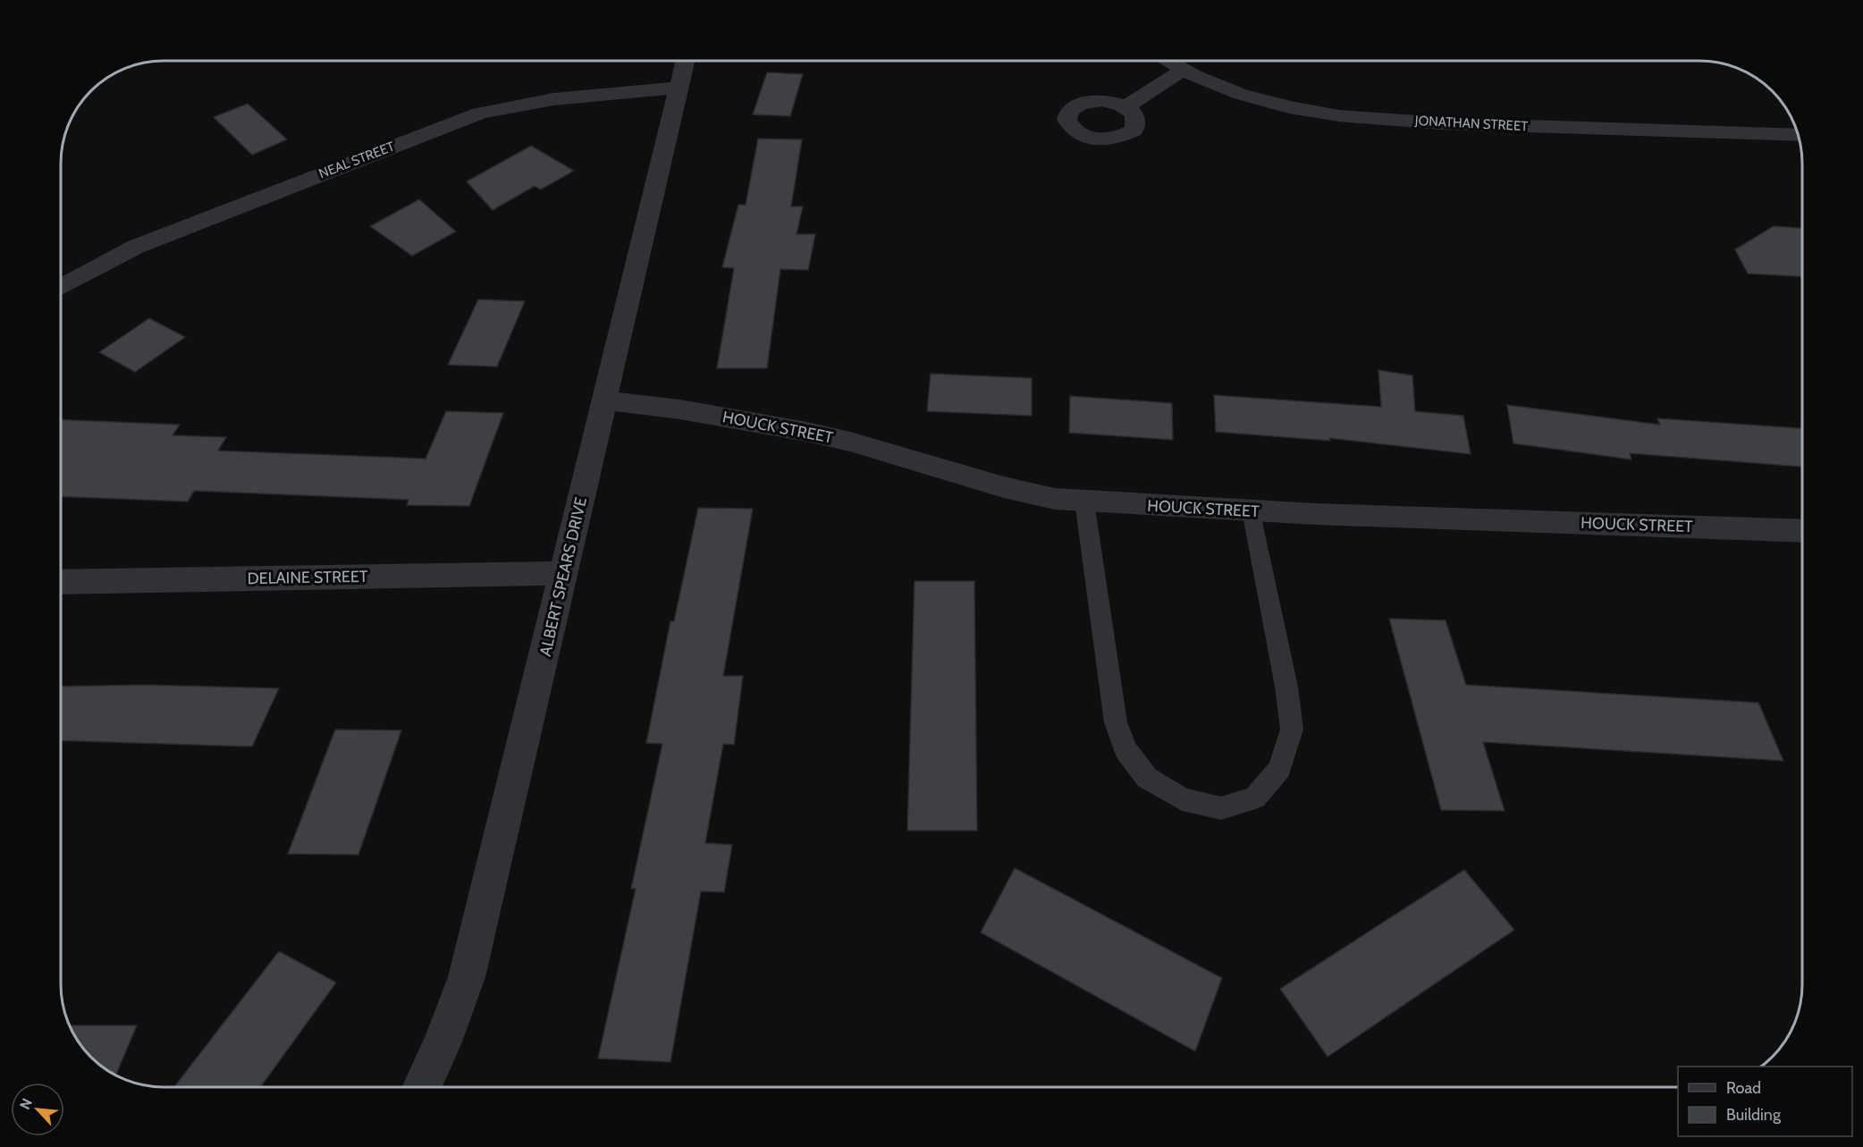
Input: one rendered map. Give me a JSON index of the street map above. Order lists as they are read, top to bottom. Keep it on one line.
{"streets":{"street":["JONATHAN STREET","NEAL STREET","HOUCK STREET","ALBERT SPEARS DRIVE","DELAINE STREET"]},"crossings":[["NEAL STREET","ALBERT SPEARS DRIVE"],["HOUCK STREET","ALBERT SPEARS DRIVE"],["ALBERT SPEARS DRIVE","DELAINE STREET"]],"legend":["Road","Building"],"north":"top left"}
